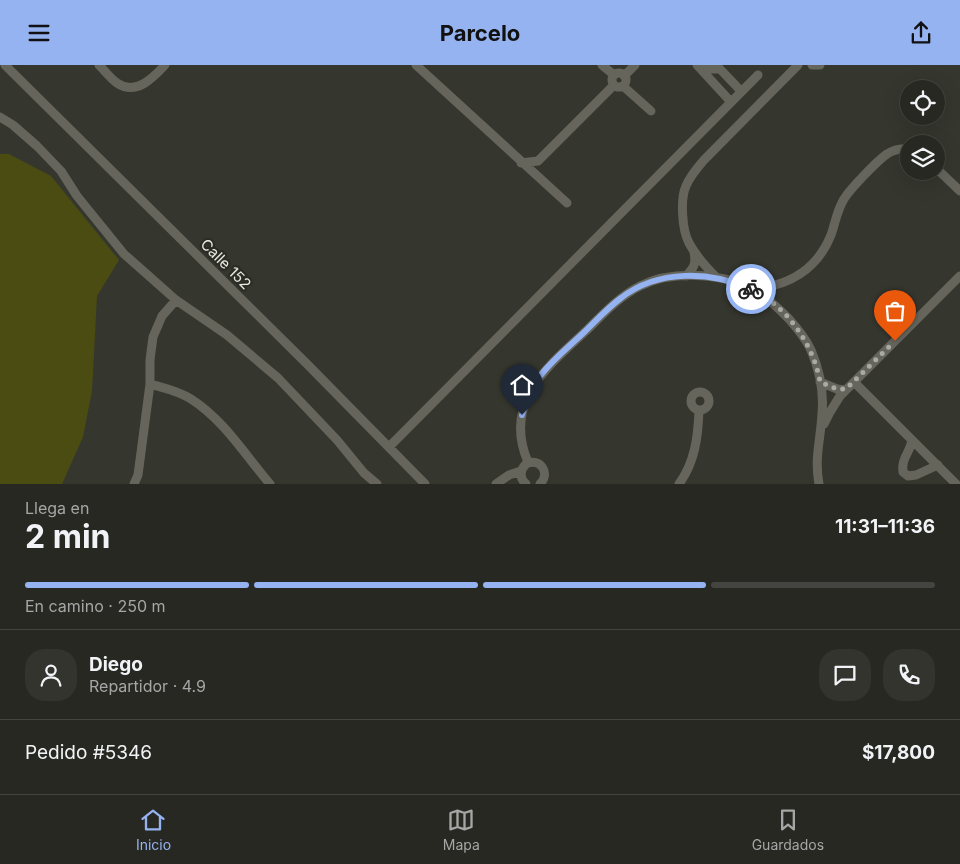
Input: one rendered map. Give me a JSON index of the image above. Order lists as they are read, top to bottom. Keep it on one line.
{"streets":{"street":["Calle 152"]},"page":{"header":"Parcelo","heading":["2 min","Llega en","11:31–11:36"],"panel":["Diego","Repartidor · 4.9","Pedido #5346","$17,800"],"bar":"En camino · 250 m","tabs":["Inicio","Mapa","Guardados"]}}
